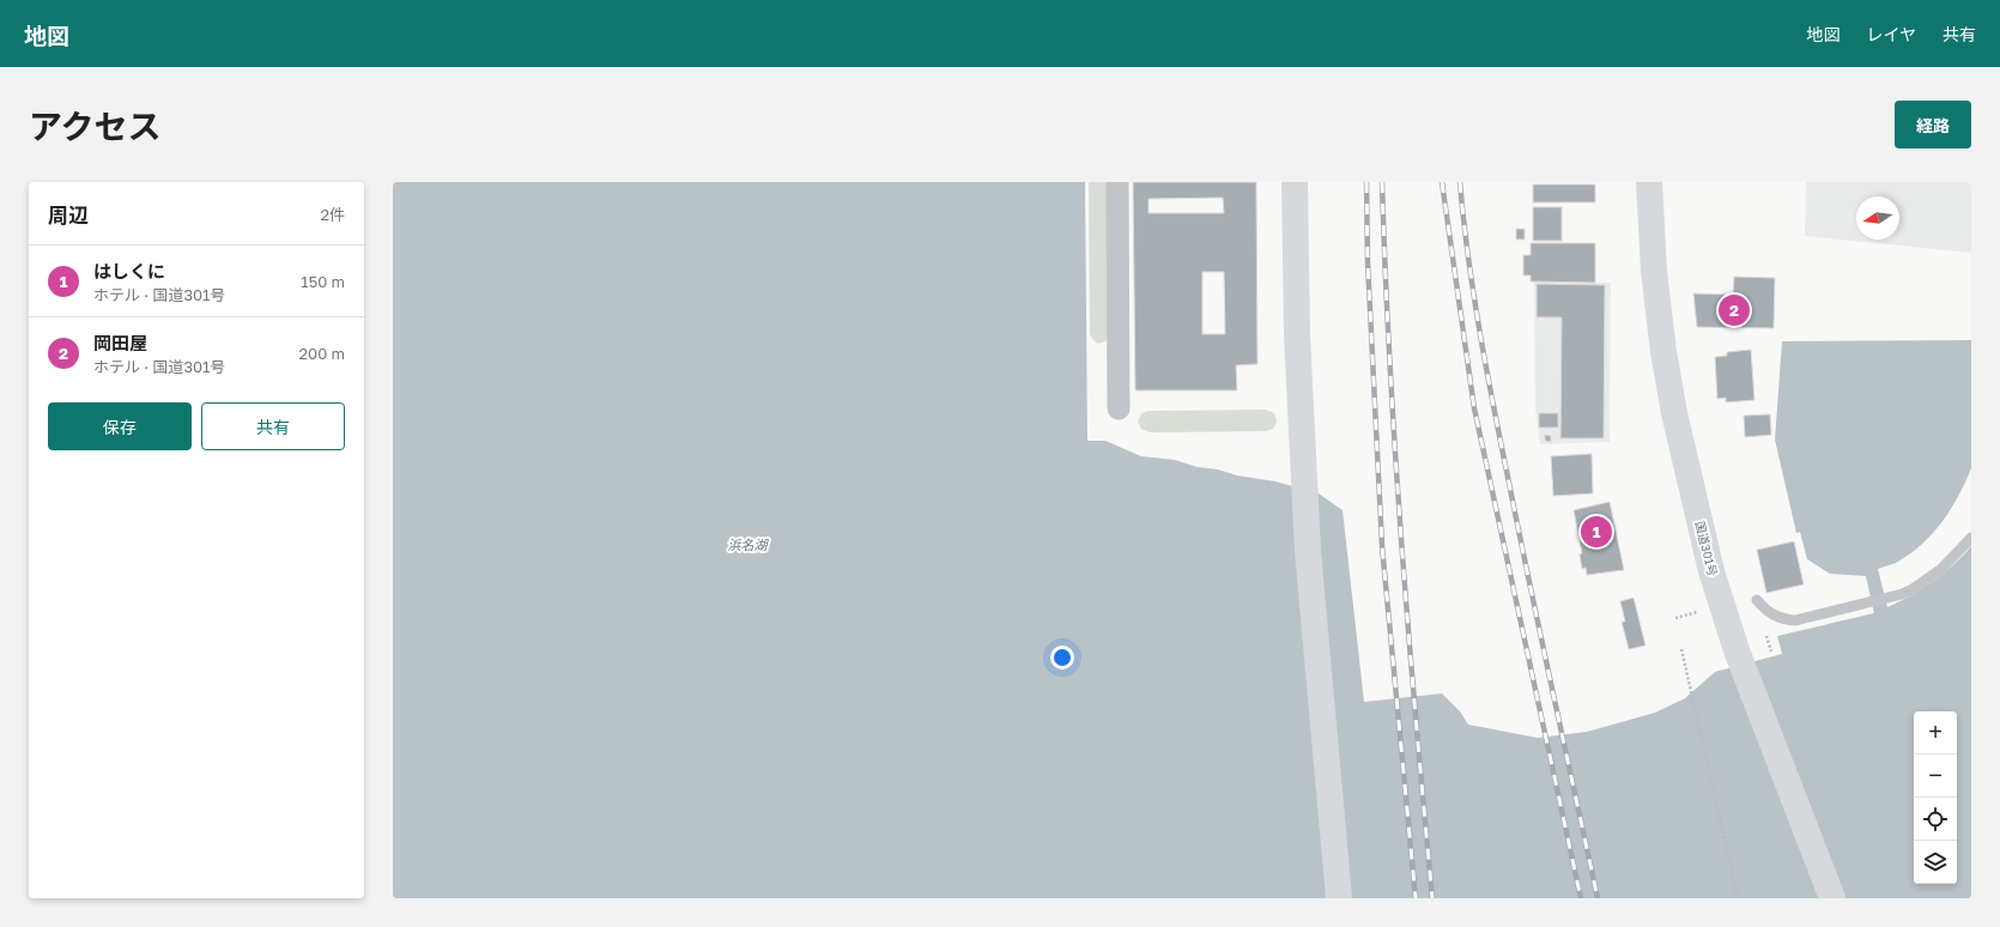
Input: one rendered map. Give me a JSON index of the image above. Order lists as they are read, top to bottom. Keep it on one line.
{"streets":{"main road":["国道301号"]},"water":["浜名湖"],"north":"left","page":{"header":"地図","nav":["地図","レイヤ","共有"],"title":"アクセス","buttons":["経路",["保存","共有"]],"heading":["周辺","2件"],"list":[{"mark":"1","name":"はしくに","note":"ホテル · 国道301号","value":"150 m"},{"mark":"2","name":"岡田屋","note":"ホテル · 国道301号","value":"200 m"}],"pins":["2","1"],"map_buttons":["+","−"]}}
